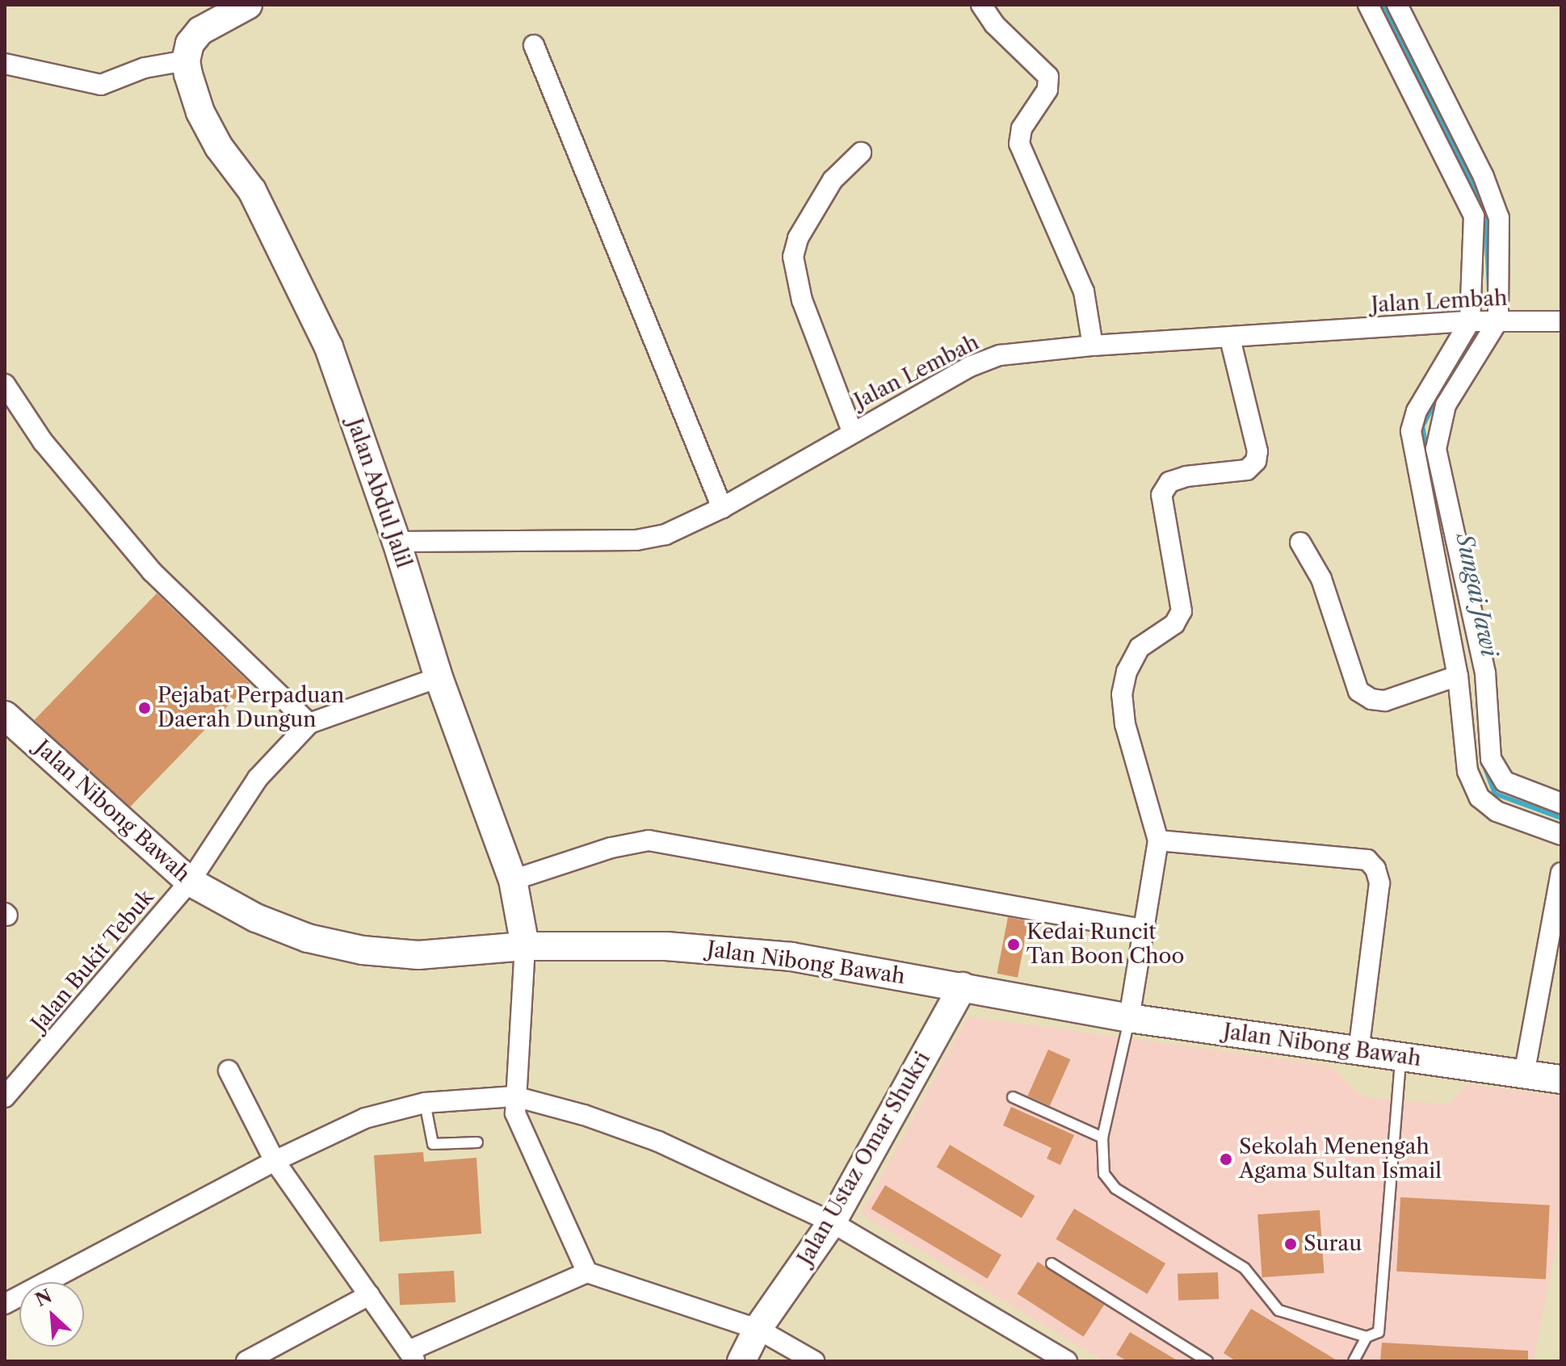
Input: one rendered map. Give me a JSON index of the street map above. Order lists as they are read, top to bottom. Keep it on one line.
{"streets":{"main road":["Jalan Abdul Jalil","Jalan Nibong Bawah","Jalan Ustaz Omar Shukri"],"street":["Jalan Lembah","Jalan Bukit Tebuk"]},"crossings":[["Jalan Lembah","Jalan Abdul Jalil"],["Jalan Abdul Jalil","Jalan Nibong Bawah"],["Jalan Nibong Bawah","Jalan Bukit Tebuk"],["Jalan Nibong Bawah","Jalan Ustaz Omar Shukri"]],"water":["Sungai Jawi"],"places":["Pejabat Perpaduan Daerah Dungun","Kedai Runcit Tan Boon Choo","Sekolah Menengah Agama Sultan Ismail","Surau"],"north":"top left"}
